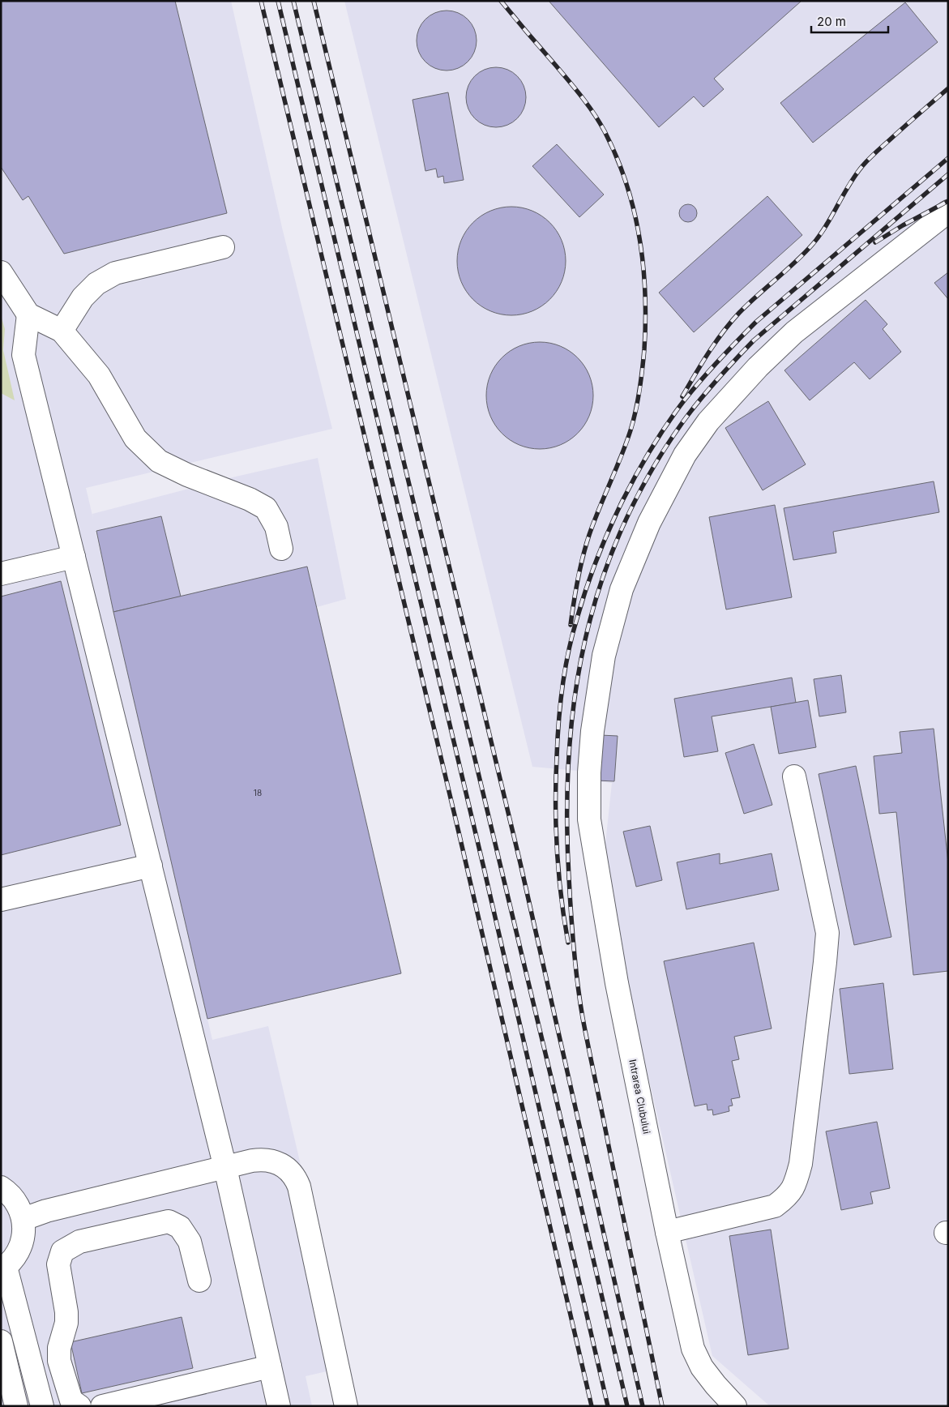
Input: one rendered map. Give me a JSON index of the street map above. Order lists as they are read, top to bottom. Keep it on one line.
{"streets":{"street":["Intrarea Clubului"]},"house_numbers":["18"],"scale_bar":"20 m"}
